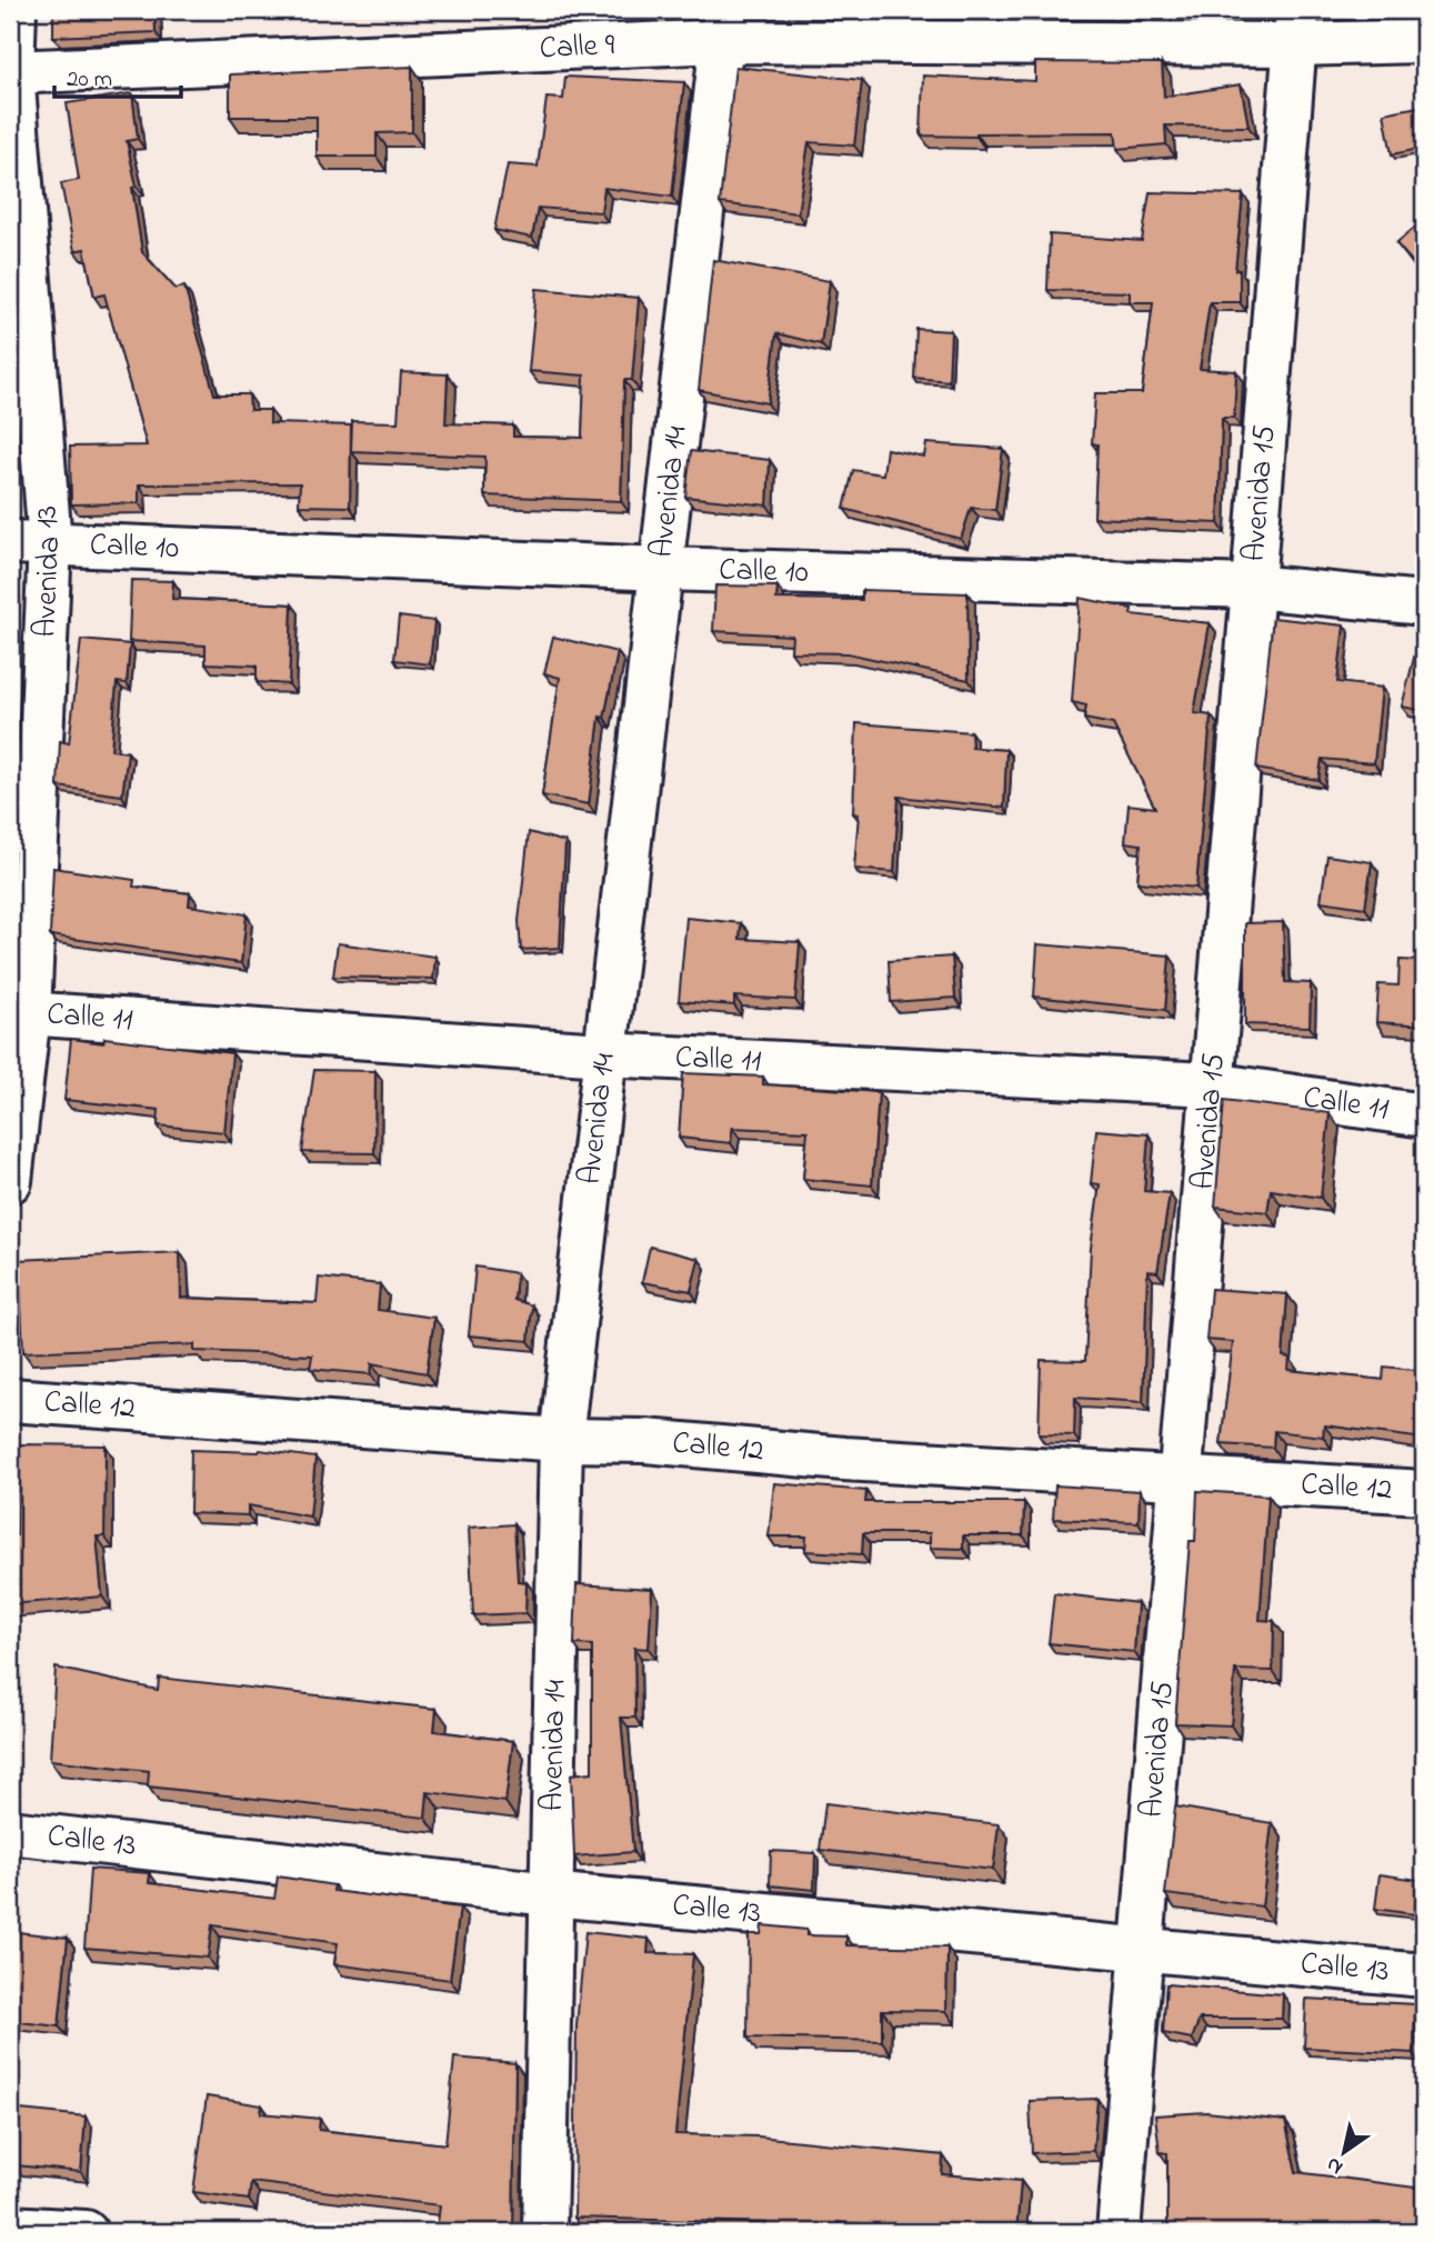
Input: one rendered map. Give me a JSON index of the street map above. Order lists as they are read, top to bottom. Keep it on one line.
{"streets":{"street":["Calle 9","Avenida 14","Avenida 15","Calle 10","Avenida 13","Calle 11","Calle 12","Calle 13"]},"crossings":[["Calle 9","Avenida 14"],["Calle 9","Avenida 15"],["Calle 9","Avenida 13"],["Avenida 14","Calle 10"],["Avenida 14","Calle 11"],["Avenida 14","Calle 12"],["Avenida 14","Calle 13"],["Avenida 15","Calle 10"],["Avenida 15","Calle 11"],["Avenida 15","Calle 12"],["Avenida 15","Calle 13"],["Calle 10","Avenida 13"],["Avenida 13","Calle 11"]],"scale_bar":"20 m","north":"bottom left"}
